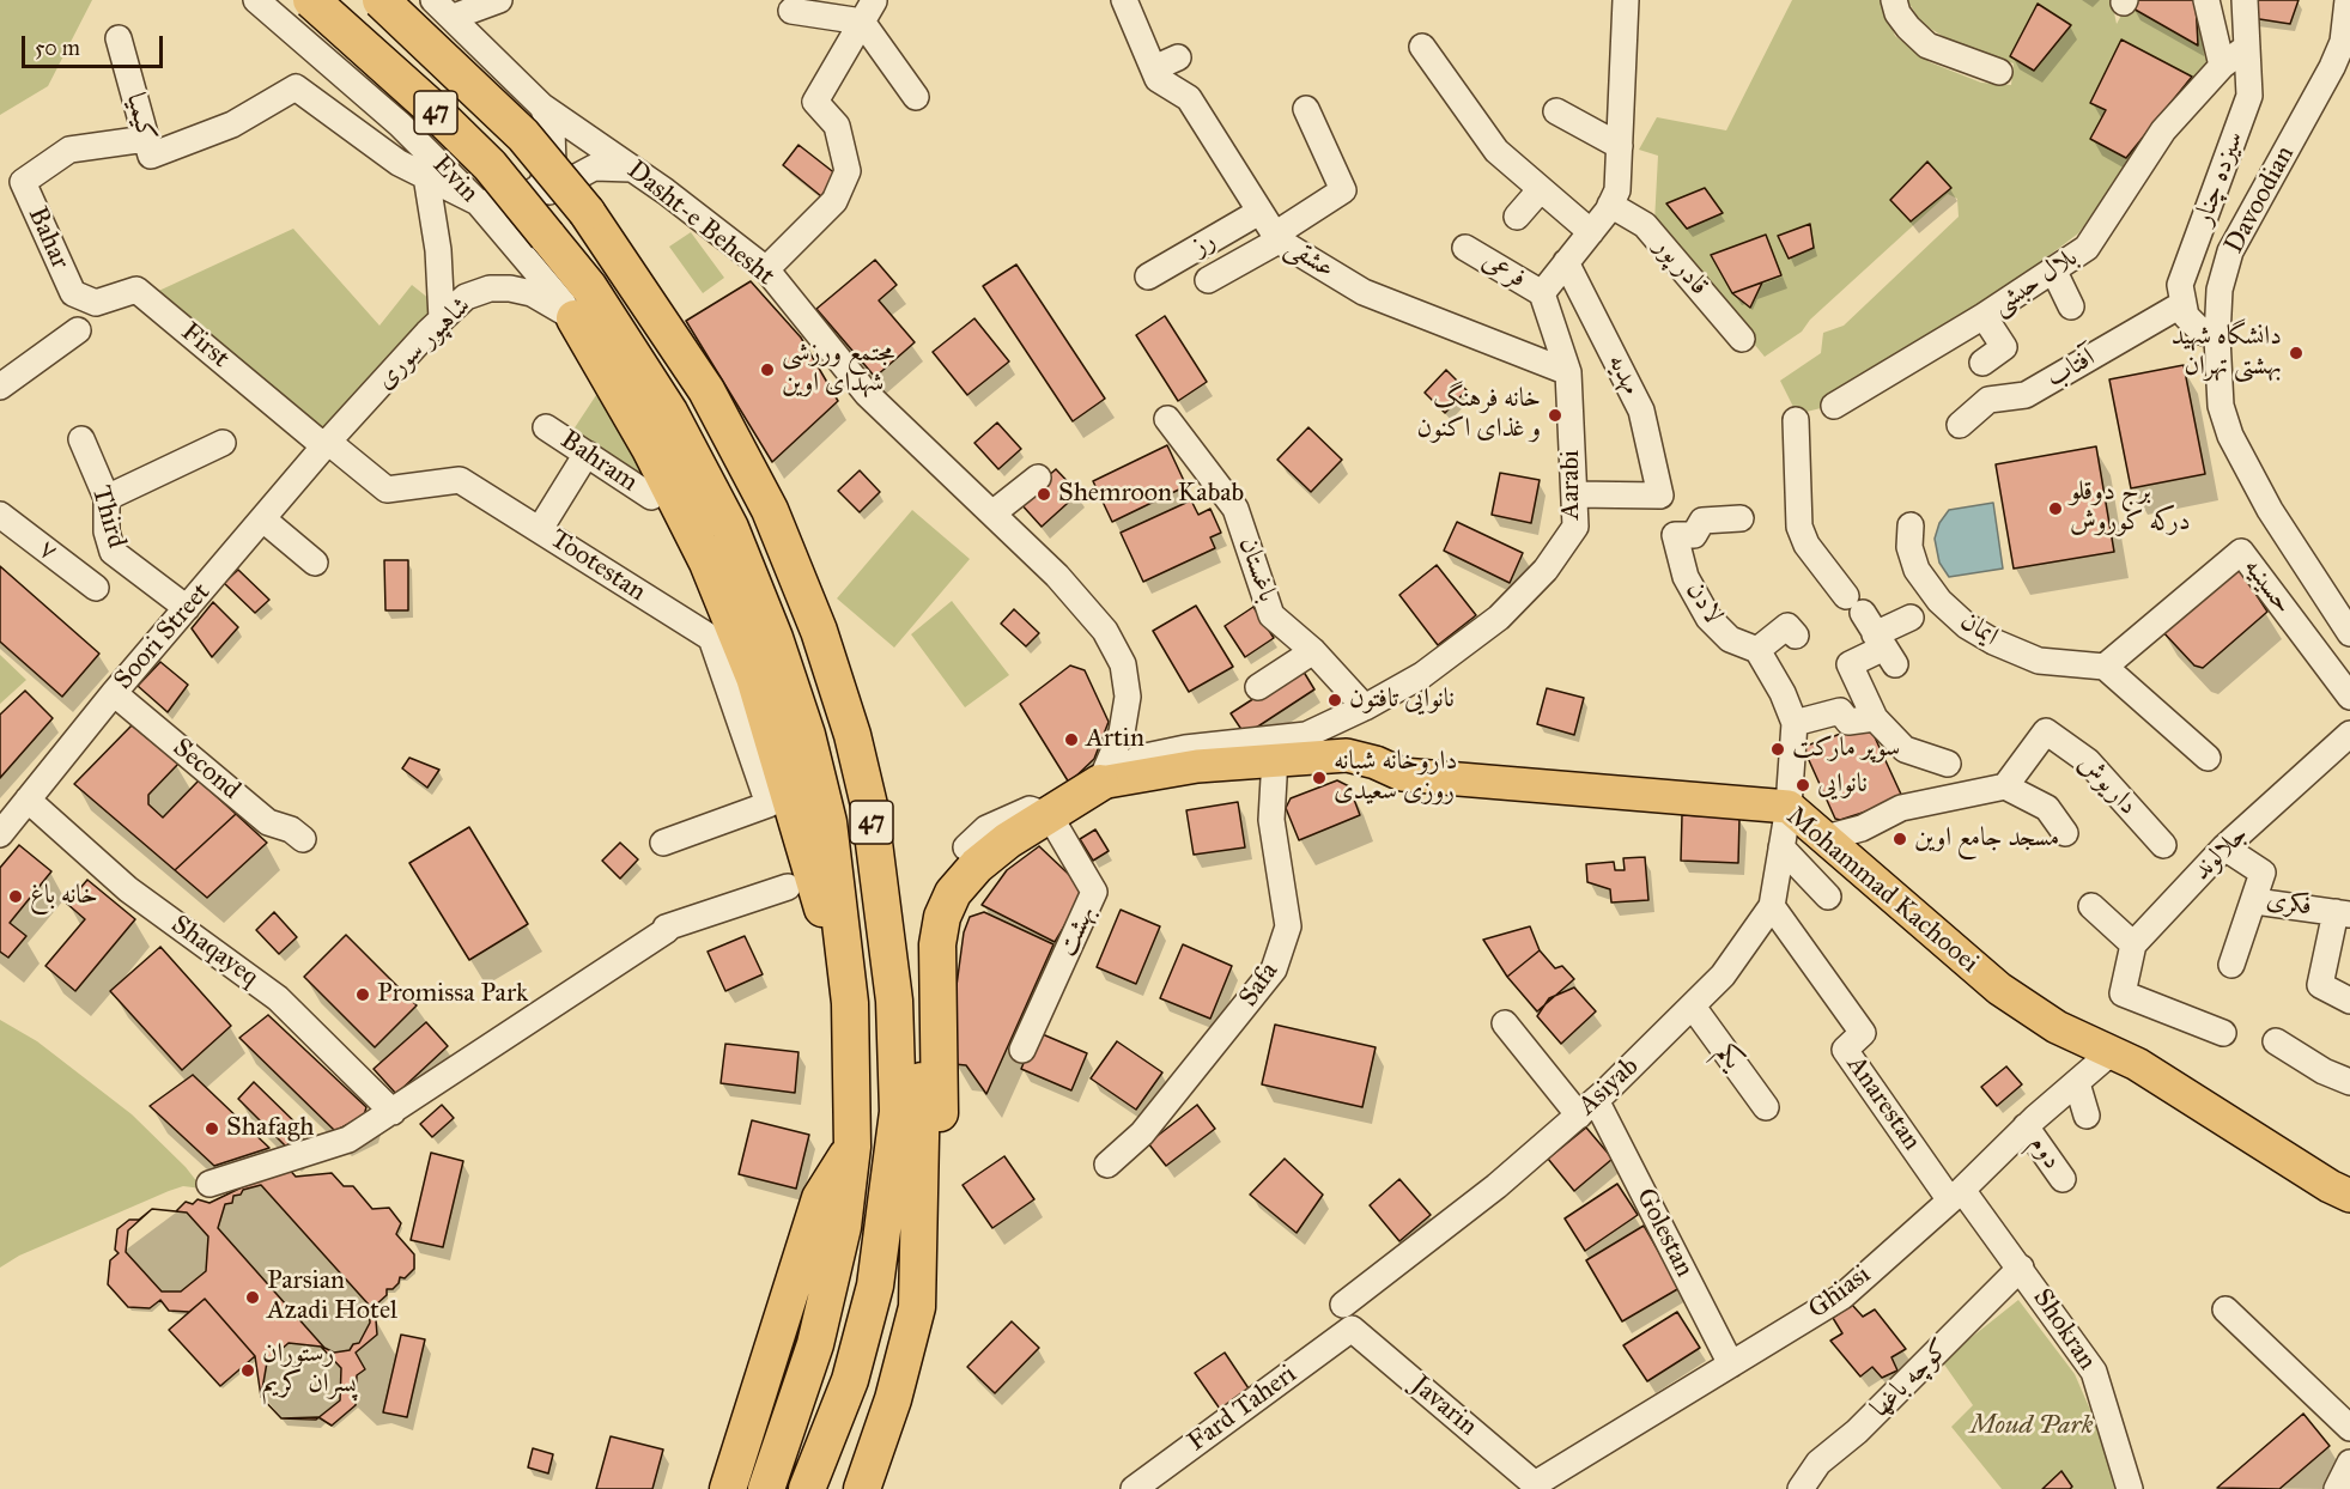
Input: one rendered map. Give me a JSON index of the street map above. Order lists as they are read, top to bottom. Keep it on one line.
{"streets":{"highway":["47"],"main road":["Mohammad Kachooei"],"street":["کیمیا","سیزده چنار","Evin","Davoodian","Dasht-e Behesht","Bahar","رز","عشقی","قادر پور","فرعی","بلال حبشی","شاهپور سوری","First","آفتاب","مهدیه","Bahram","Aarabi","Third","۷","Tootestan","باغستان","حسینیه","لادن","ایمان","Soori Street","Second","داریوش","جلالوند","فکری","بهشت","Shaqayeq","Safa","یکم","Asiyab","Anarestan","دوم","Golestan","Ghiasi","Shokran","کوچه باغها","Javarin","Fard Taheri"]},"crossings":[["47","Evin"],["کیمیا","Bahar"],["سیزده چنار","بلال حبشی"],["سیزده چنار","آفتاب"],["Evin","شاهپور سوری"],["Dasht-e Behesht","Aarabi"],["Dasht-e Behesht","Mohammad Kachooei"],["Bahar","First"],["رز","عشقی"],["عشقی","Aarabi"],["فرعی","Aarabi"],["شاهپور سوری","First"],["شاهپور سوری","Tootestan"],["شاهپور سوری","Soori Street"],["First","Tootestan"],["First","Soori Street"],["مهدیه","Aarabi"],["Aarabi","باغستان"],["Aarabi","Mohammad Kachooei"],["Third","Soori Street"],["Tootestan","Soori Street"],["حسینیه","ایمان"],["Soori Street","Second"],["Soori Street","Shaqayeq"],["جلالوند","فکری"],["Mohammad Kachooei","Safa"],["Mohammad Kachooei","Asiyab"],["Mohammad Kachooei","Ghiasi"],["یکم","Asiyab"],["Asiyab","Anarestan"],["Asiyab","Golestan"],["Anarestan","Ghiasi"],["Anarestan","Shokran"],["دوم","Ghiasi"],["Golestan","Ghiasi"],["Ghiasi","Shokran"],["Ghiasi","Javarin"],["Shokran","کوچه باغها"],["Javarin","Fard Taheri"]],"parks":["Moud Park"],"places":["دانشگاه شهید بهشتی تهران","مجتمع ورزشی شهدای اوین","خانه فرهنگ و غذای اکنون","Shemroon Kabab","برج دوقلو درکه کوروش","نانوایی تافتون","Artin","سوپر مارکت","داروخانه شبانه روزی سعیدی","نانوایی","مسجد جامع اوین","خانه باغ","Promissa Park","Shafagh","Parsian Azadi Hotel","رستوران پسران کریم"],"scale_bar":"50 m"}
